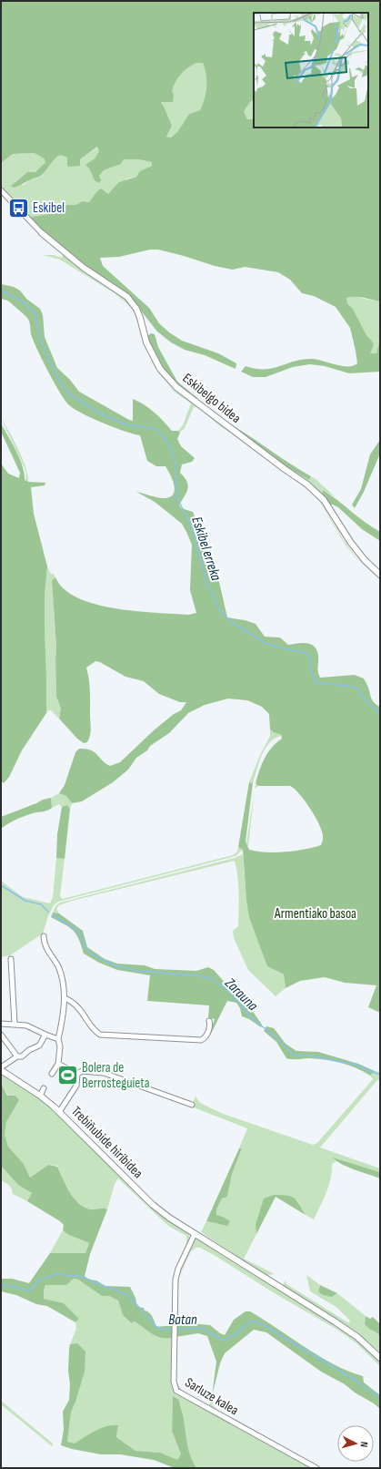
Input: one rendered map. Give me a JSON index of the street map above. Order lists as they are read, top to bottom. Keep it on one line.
{"streets":{"street":["Eskibelgo bidea","Trebiñubide hiribidea","Sarluze kalea"]},"crossings":[["Trebiñubide hiribidea","Sarluze kalea"]],"water":["Eskibel erreka","Zarauna","Batan"],"parks":["Armentiako basoa"],"places":{"bus stop":["Eskibel"],"sports":["Bolera de Berrosteguieta"]},"north":"right"}
